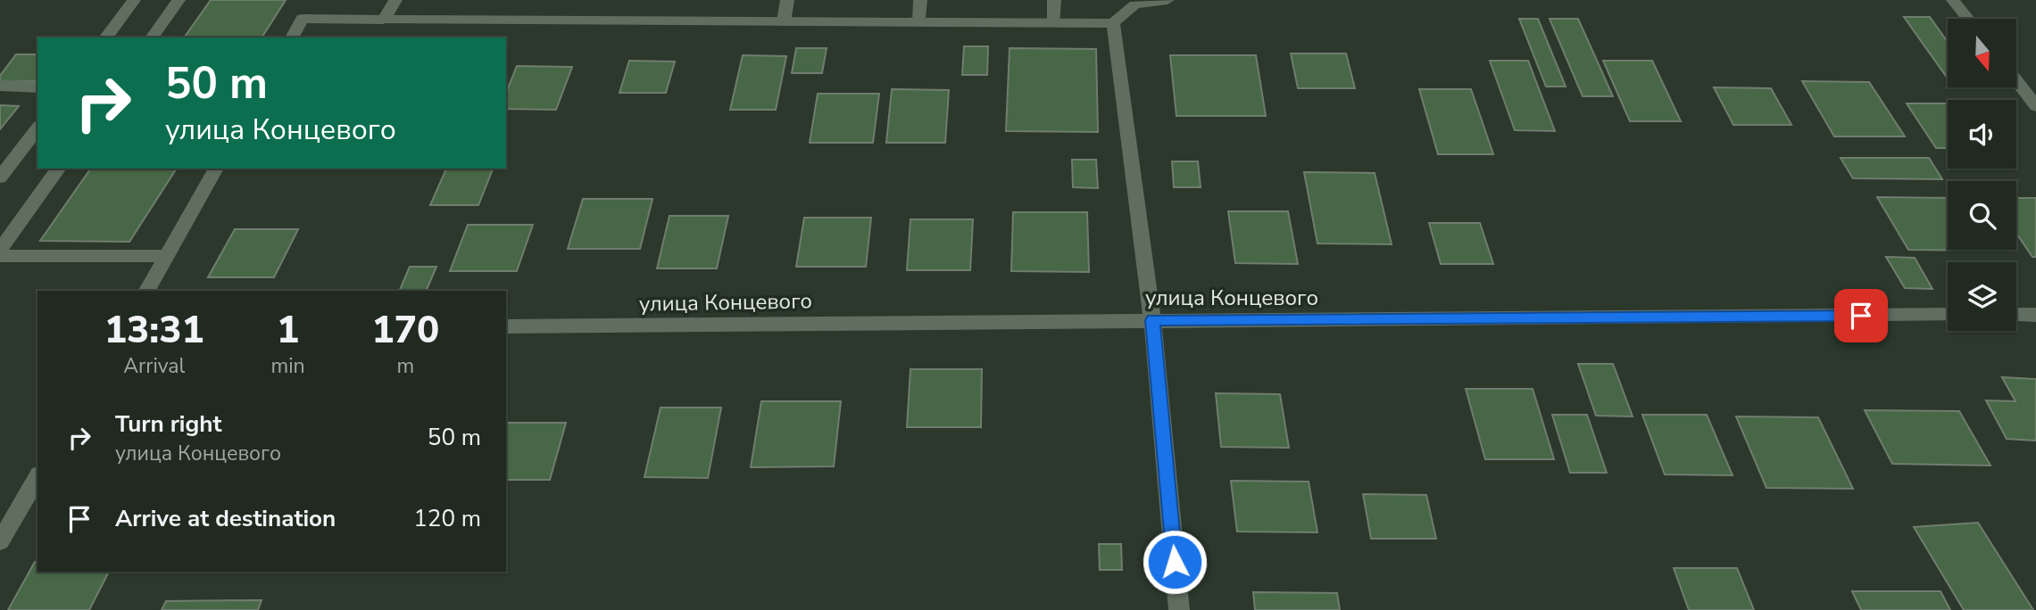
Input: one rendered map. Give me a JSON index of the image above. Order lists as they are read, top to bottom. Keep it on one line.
{"streets":{"street":["улица Концевого"]},"north":"bottom","page":{"turn":["50 m","улица Концевого"],"eta":["13:31","Arrival","1","min","170","m"],"list":[{"name":"Turn right","note":"улица Концевого","value":"50 m"},{"name":"Arrive at destination","value":"120 m"}]}}
